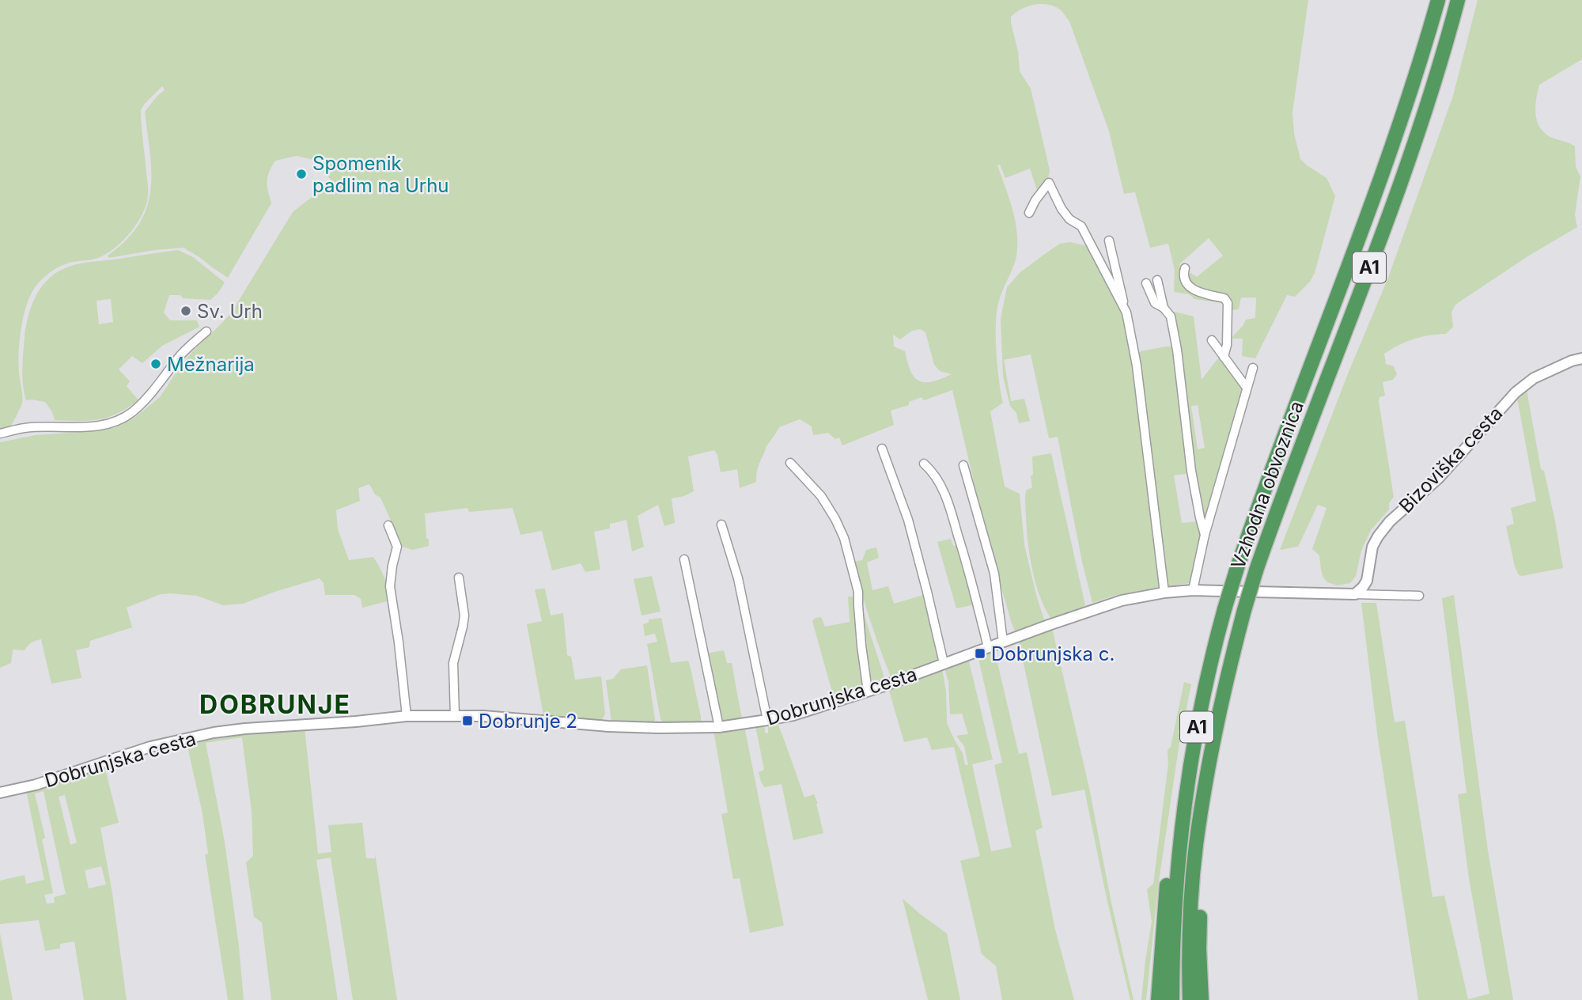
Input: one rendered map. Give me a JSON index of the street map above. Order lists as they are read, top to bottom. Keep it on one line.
{"streets":{"highway":["A1","Vzhodna obvoznica"],"street":["Bizoviška cesta","Dobrunjska cesta"]},"crossings":[["Bizoviška cesta","Dobrunjska cesta"]],"districts":["DOBRUNJE"],"places":{"other":["Spomenik padlim na Urhu","Sv. Urh","Mežnarija"],"transit":["Dobrunjska c.","Dobrunje 2"]}}
